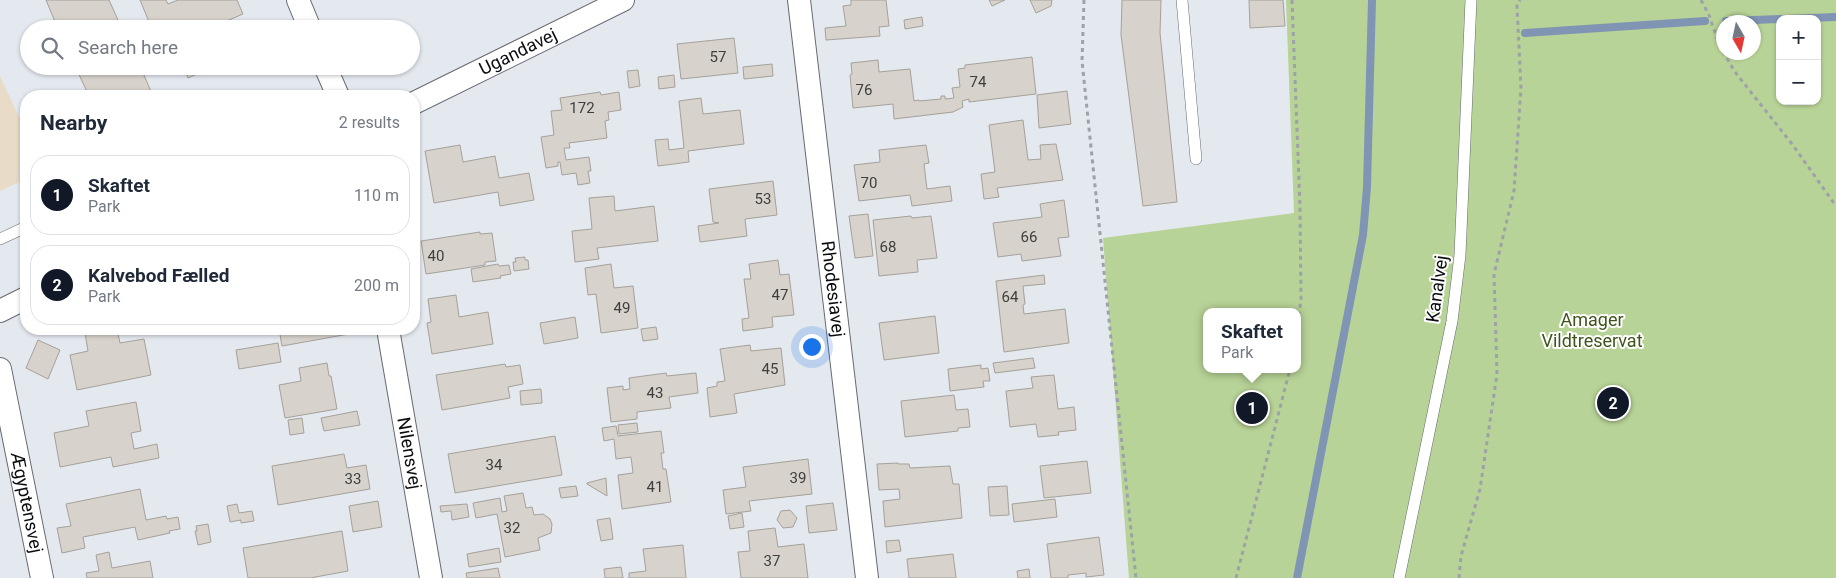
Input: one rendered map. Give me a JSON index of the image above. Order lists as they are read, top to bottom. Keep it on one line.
{"streets":{"street":["Ugandavej","Rhodesiavej","Nilensvej","Ægyptensvej"],"lane":["Kanalvej"]},"parks":["Amager Vildtreservat"],"house_numbers":["57","74","76","172","70","53","66","68","40","47","64","49","45","43","34","39","33","41","32","37"],"north":"bottom","page":{"map_buttons":["+","−"],"search":"Search here","heading":["Nearby","2 results"],"list":[{"mark":"1","name":"Skaftet","note":"Park","value":"110 m"},{"mark":"2","name":"Kalvebod Fælled","note":"Park","value":"200 m"}],"popup":["Skaftet","Park"],"pins":["2","1"]}}
